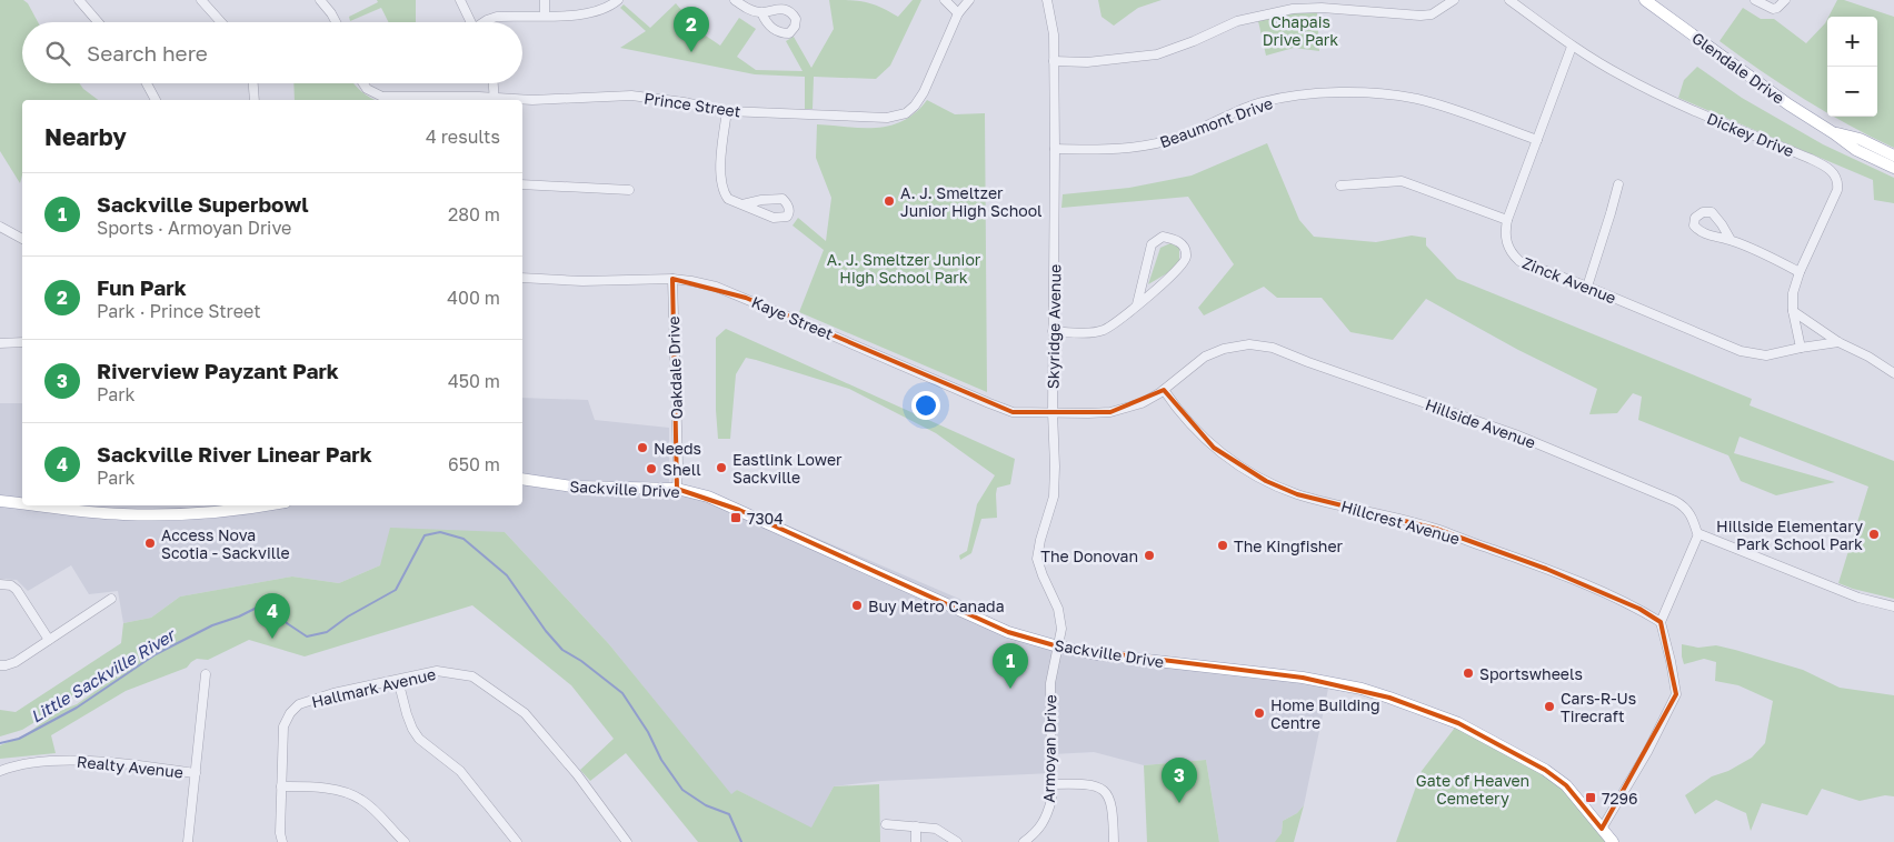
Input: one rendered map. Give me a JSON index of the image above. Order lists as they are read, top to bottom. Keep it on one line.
{"streets":{"main road":["Glendale Drive","Sackville Drive"],"street":["Prince Street","Beaumont Drive","Dickey Drive","Zinck Avenue","Kaye Street","Skyridge Avenue","Oakdale Drive","Hillside Avenue","Hillcrest Avenue","Hallmark Avenue","Armoyan Drive","Realty Avenue"]},"crossings":[["Beaumont Drive","Zinck Avenue"],["Beaumont Drive","Skyridge Avenue"],["Dickey Drive","Zinck Avenue"],["Kaye Street","Skyridge Avenue"],["Kaye Street","Oakdale Drive"],["Kaye Street","Hillside Avenue"],["Skyridge Avenue","Hillside Avenue"],["Skyridge Avenue","Sackville Drive"],["Skyridge Avenue","Armoyan Drive"],["Oakdale Drive","Sackville Drive"],["Hillside Avenue","Hillcrest Avenue"],["Sackville Drive","Armoyan Drive"]],"water":["Little Sackville River"],"parks":["Chapais Drive Park","A. J. Smeltzer Junior High School Park","Gate of Heaven Cemetery"],"places":{"other":["A. J. Smeltzer Junior High School","Needs","Eastlink Lower Sackville","Shell","Hillside Elementary Park School Park","Access Nova Scotia - Sackville","The Kingfisher","The Donovan","Buy Metro Canada","Sportswheels","Cars-R-Us Tirecraft","Home Building Centre"],"transit":["7304","7296"]},"page":{"pins":["2","4","1","3"],"map_buttons":["+","−"],"search":"Search here","heading":["Nearby","4 results"],"list":[{"mark":"1","name":"Sackville Superbowl","note":"Sports · Armoyan Drive","value":"280 m"},{"mark":"2","name":"Fun Park","note":"Park · Prince Street","value":"400 m"},{"mark":"3","name":"Riverview Payzant Park","note":"Park","value":"450 m"},{"mark":"4","name":"Sackville River Linear Park","note":"Park","value":"650 m"}]}}
